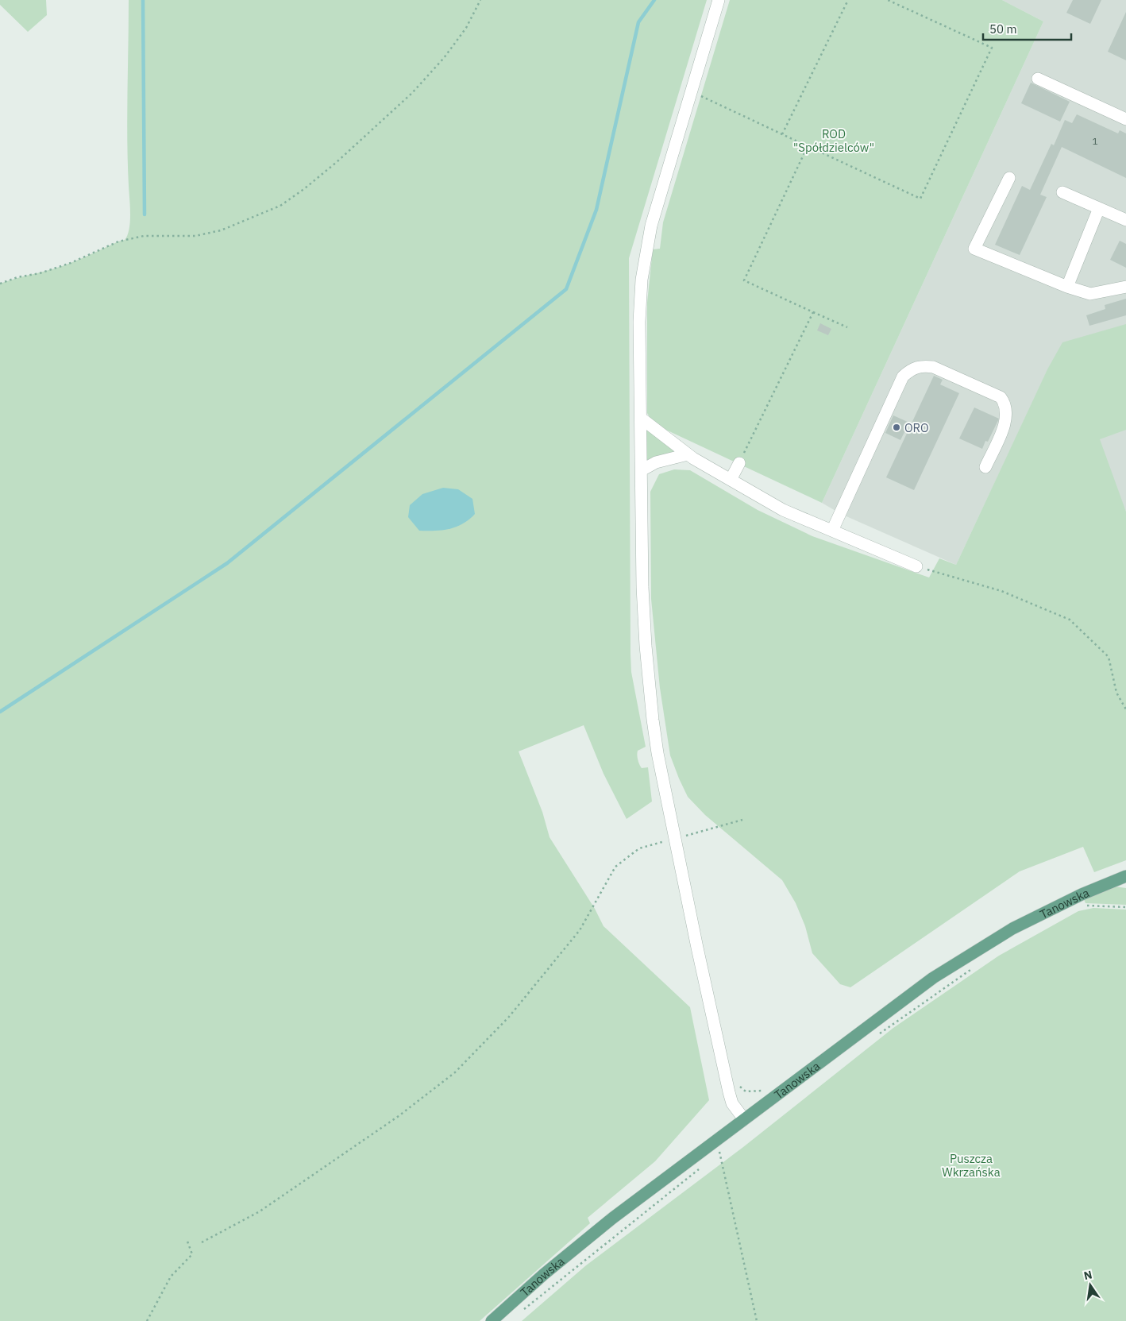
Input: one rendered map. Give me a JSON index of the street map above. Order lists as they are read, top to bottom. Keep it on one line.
{"streets":{"main road":["Tanowska"]},"parks":["ROD \"Spółdzielców\"","Puszcza Wkrzańska"],"places":["ORO"],"house_numbers":["1"],"scale_bar":"50 m","north":"top"}
